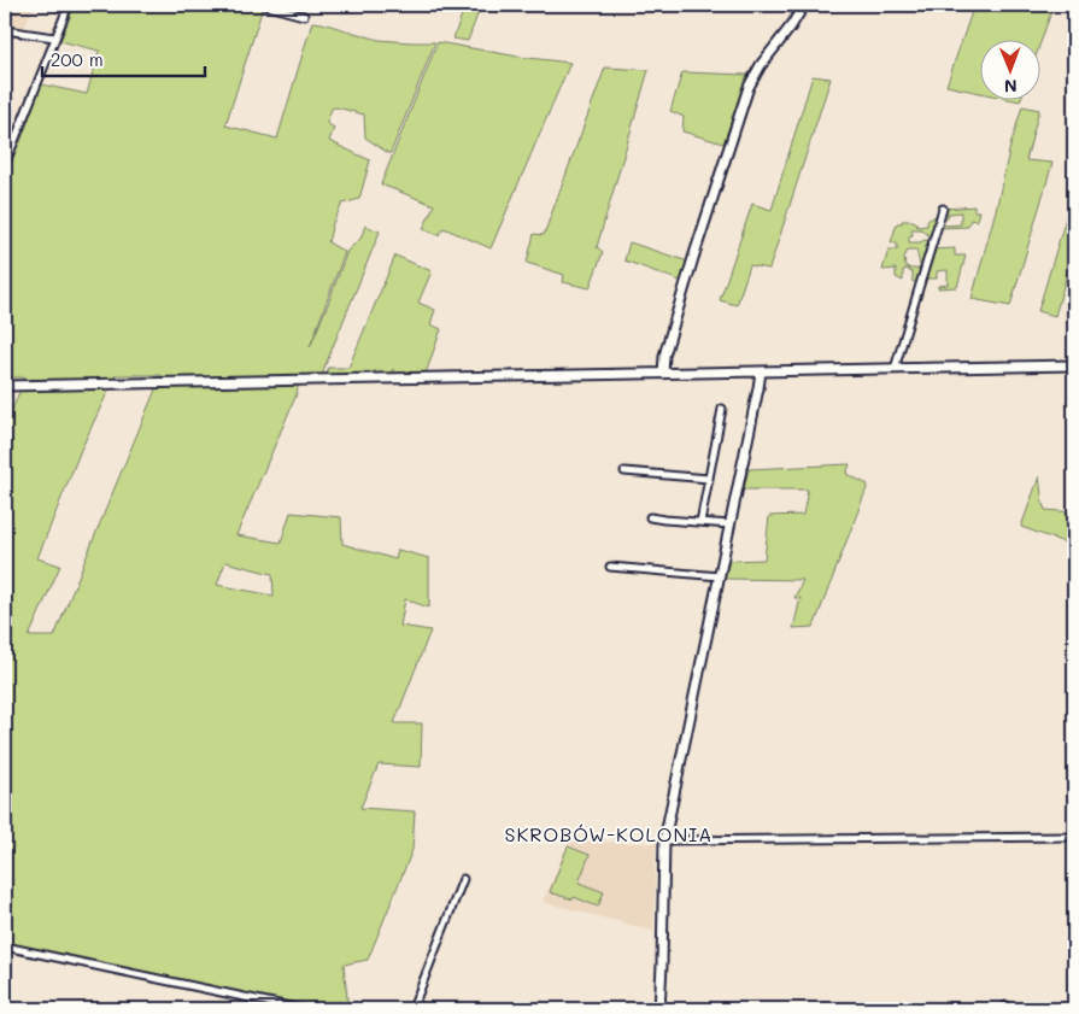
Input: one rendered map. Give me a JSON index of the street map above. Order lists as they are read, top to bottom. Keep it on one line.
{"districts":["SKROBÓW-KOLONIA"],"scale_bar":"200 m","north":"bottom"}
